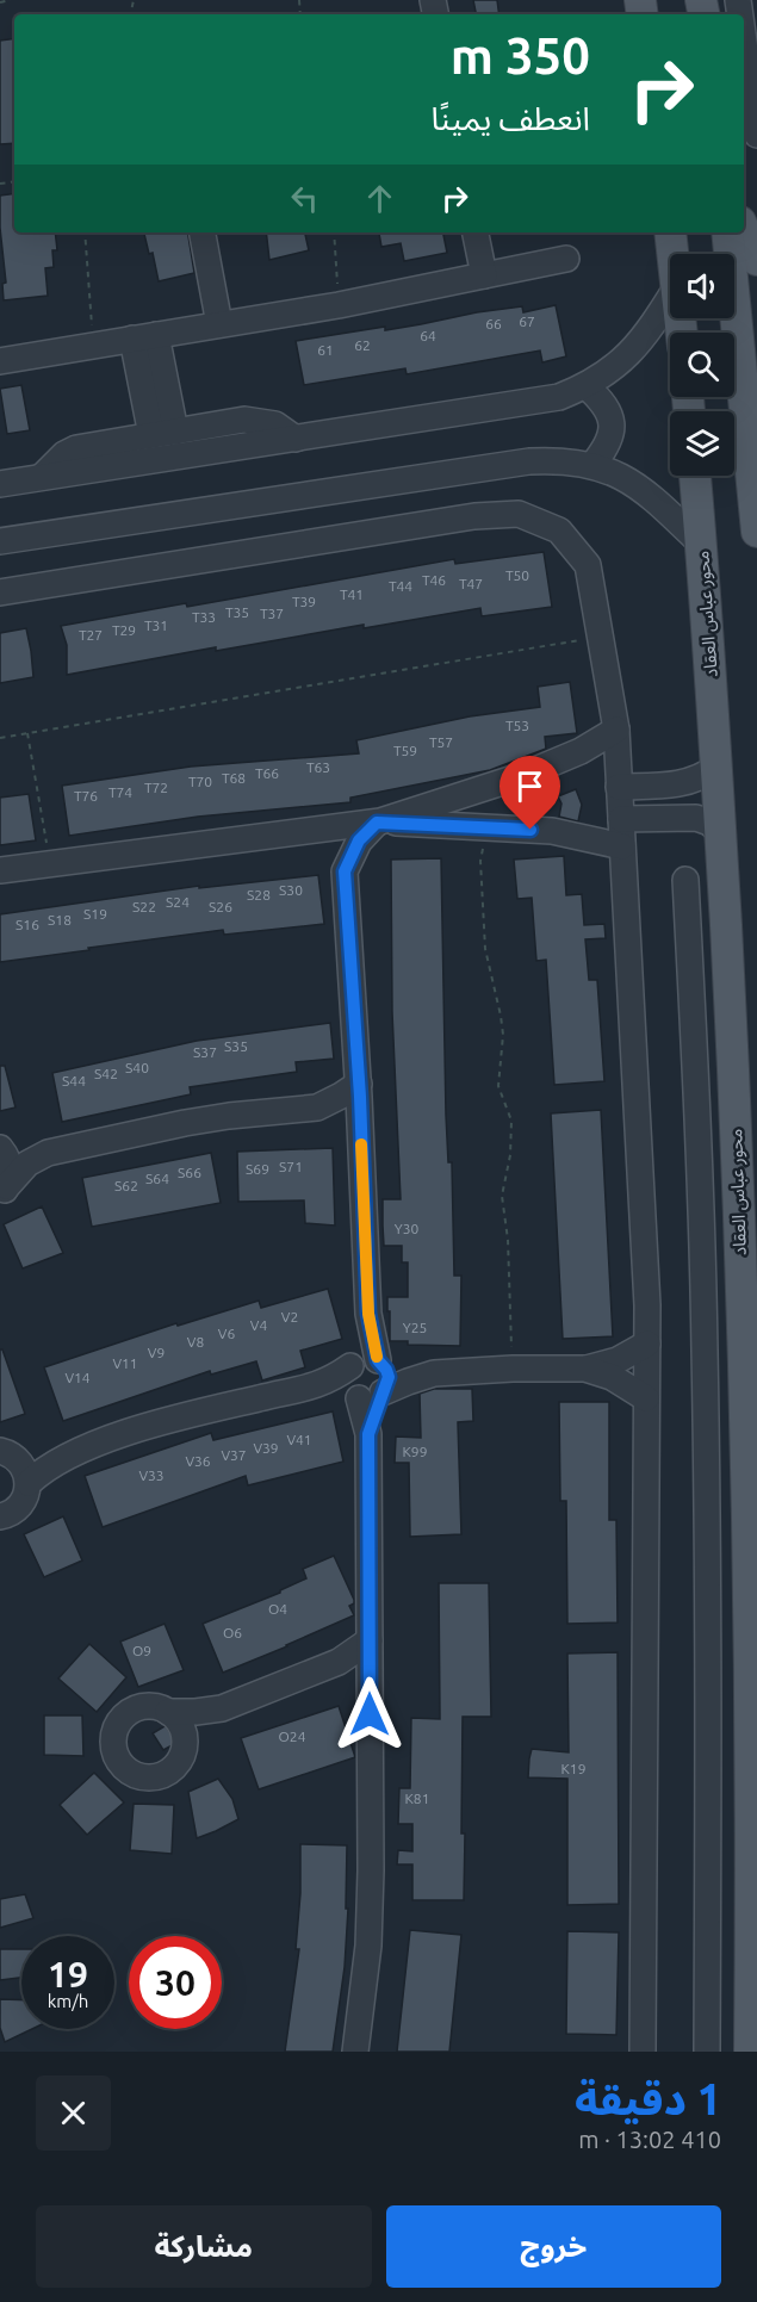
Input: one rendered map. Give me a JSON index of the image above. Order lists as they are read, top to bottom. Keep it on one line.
{"streets":{"main road":["محور عباس العقاد"]},"house_numbers":["67","66","64","62","61","T50","T46","T47","T44","T41","T39","T35","T37","T33","T31","T29","T27","T53","T57","T59","T63","T66","T68","T70","T72","T74","T76","S30","S28","S24","S22","S26","S19","S18","S16","S35","S37","S40","S42","S44","S71","S69","S66","S64","S62","Y30","V2","V4","Y25","V6","V8","V9","V11","V14","V41","V39","K99","V37","V36","V33","O4","O6","O9","O24","K19","K81"],"page":{"turn":["350 m","انعطف يمينًا"],"speed":"19 km/h","limit":"30","heading":["1 دقيقة","410 m · 13:02"],"buttons":["خروج","مشاركة"]}}
